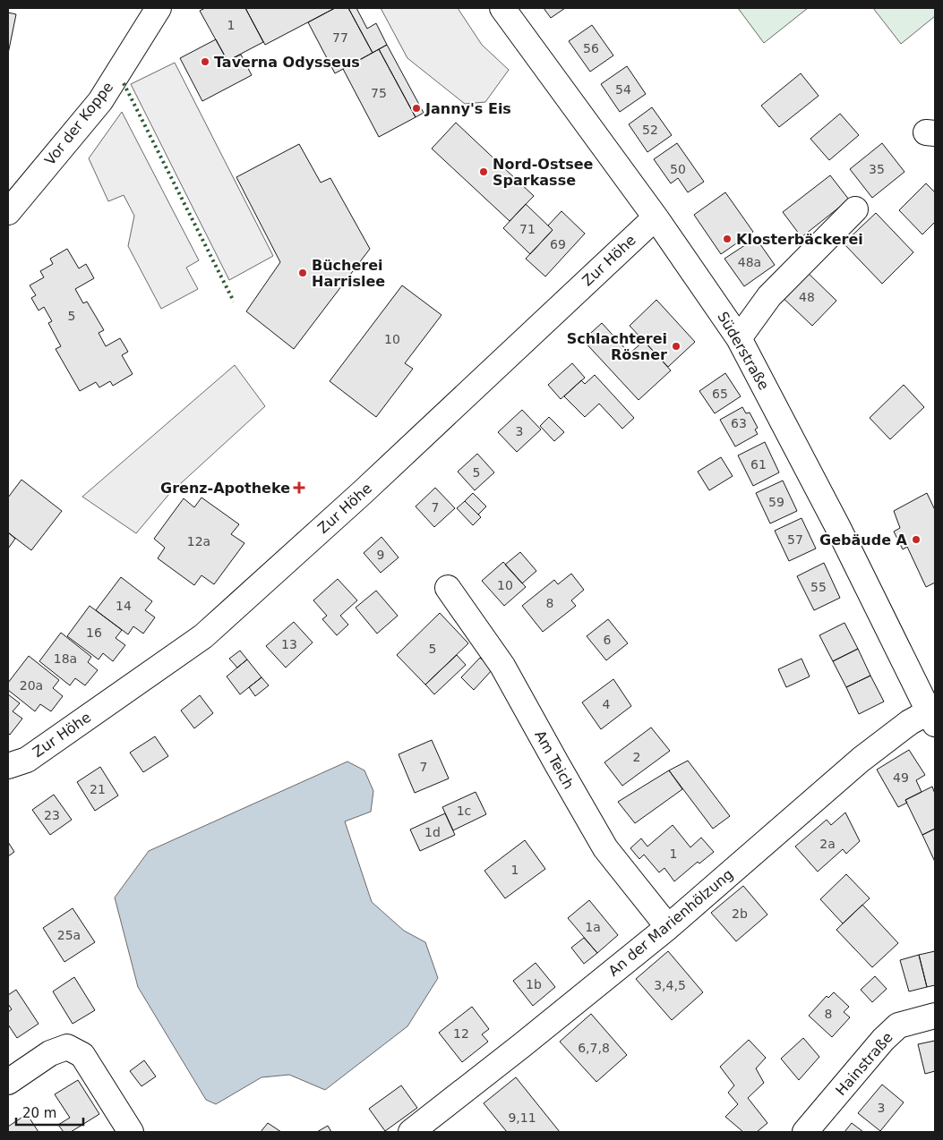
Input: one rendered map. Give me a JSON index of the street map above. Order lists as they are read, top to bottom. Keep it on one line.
{"streets":{"street":["Vor der Koppe","Zur Höhe","Süderstraße","Am Teich","An der Marienhölzung","Hainstraße"]},"crossings":[["Zur Höhe","Süderstraße"],["Süderstraße","An der Marienhölzung"],["Am Teich","An der Marienhölzung"]],"places":{"other":["Taverna Odysseus","Janny's Eis","Nord-Ostsee Sparkasse","Klosterbäckerei","Bücherei Harrislee","Schlachterei Rösner","Gebäude A"],"health":["Grenz-Apotheke"]},"house_numbers":["1","77","56","54","75","52","50","35","71","69","48a","48","5","10","65","63","3","61","5","59","7","57","12a","9","10","55","8","14","16","6","13","5","18a","20a","4","2","7","49","21","1c","23","1d","2a","1","1","2b","1a","25a","1b","3,4,5","8","12","6,7,8","3","9,11"],"scale_bar":"20 m"}
